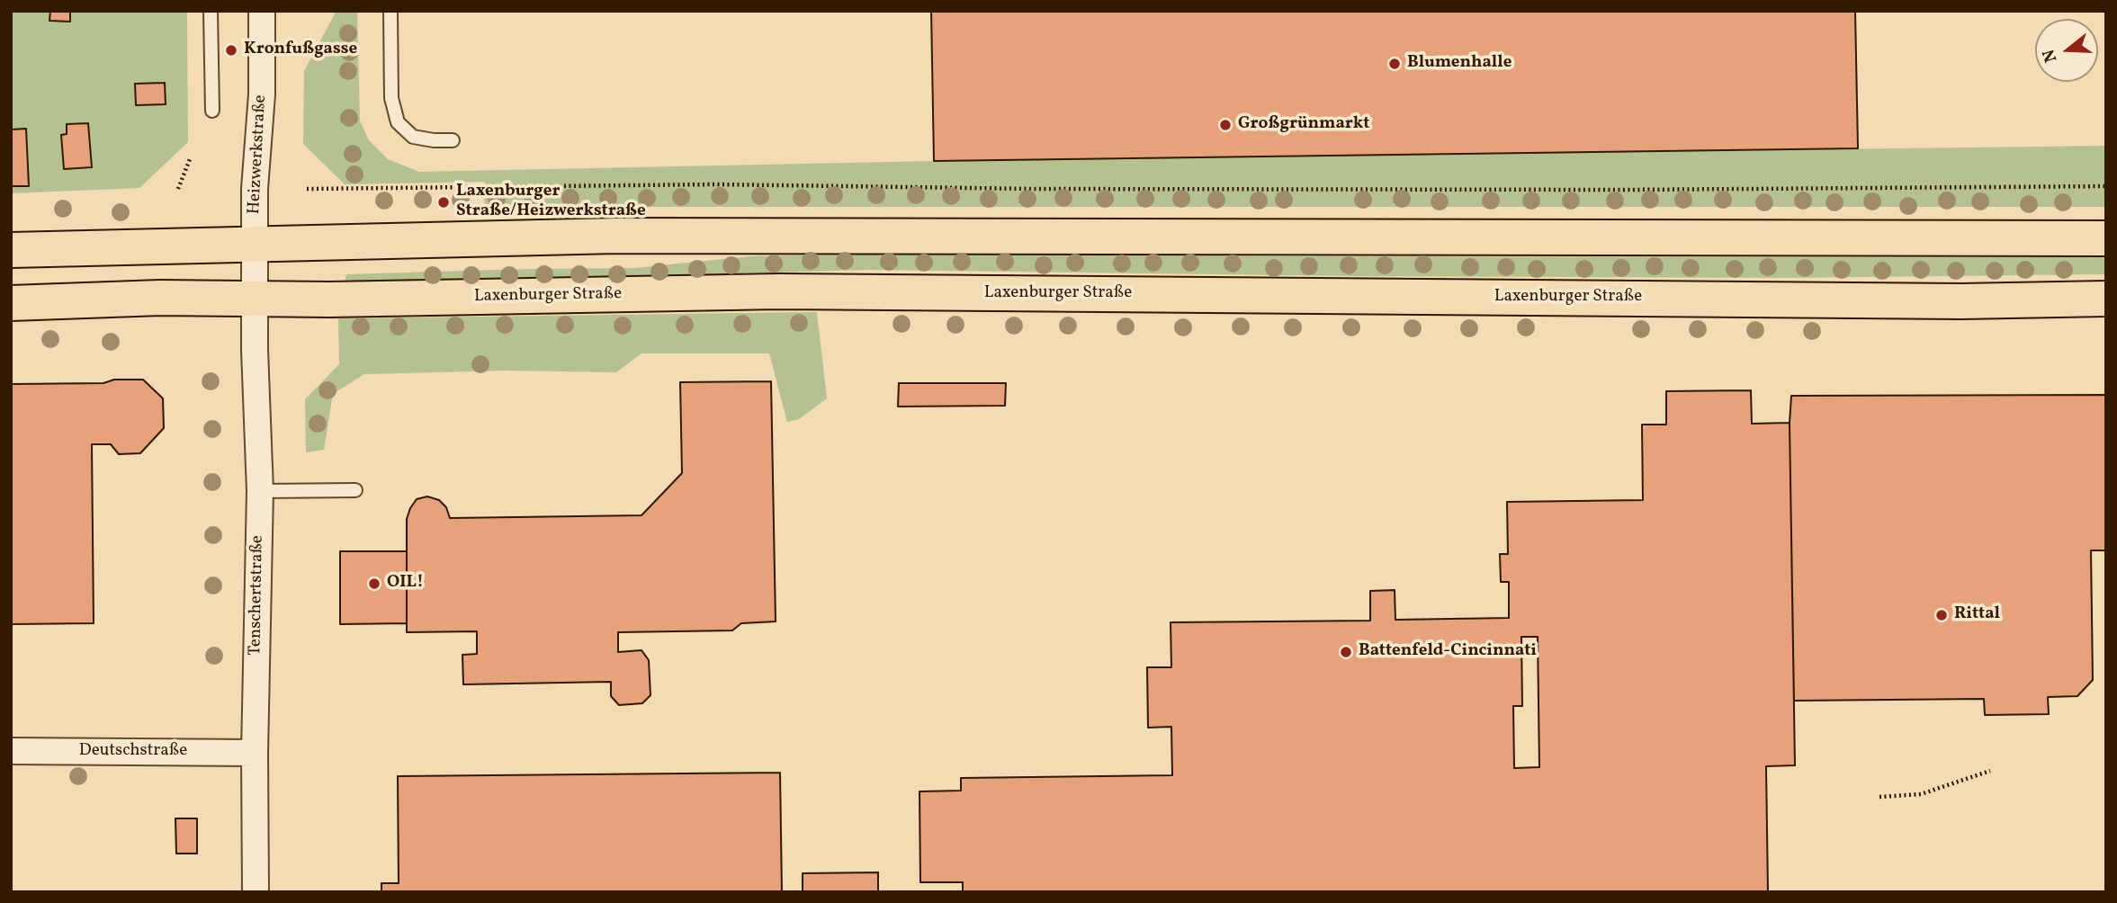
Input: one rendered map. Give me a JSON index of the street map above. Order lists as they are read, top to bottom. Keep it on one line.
{"streets":{"main road":["Laxenburger Straße"],"street":["Heizwerkstraße","Tenschertstraße","Deutschstraße"]},"crossings":[["Heizwerkstraße","Laxenburger Straße"],["Heizwerkstraße","Tenschertstraße"],["Laxenburger Straße","Tenschertstraße"],["Tenschertstraße","Deutschstraße"]],"places":["Kronfußgasse","Blumenhalle","Großgrünmarkt","Laxenburger Straße/Heizwerkstraße","OIL!","Rittal","Battenfeld-Cincinnati"],"north":"left"}
